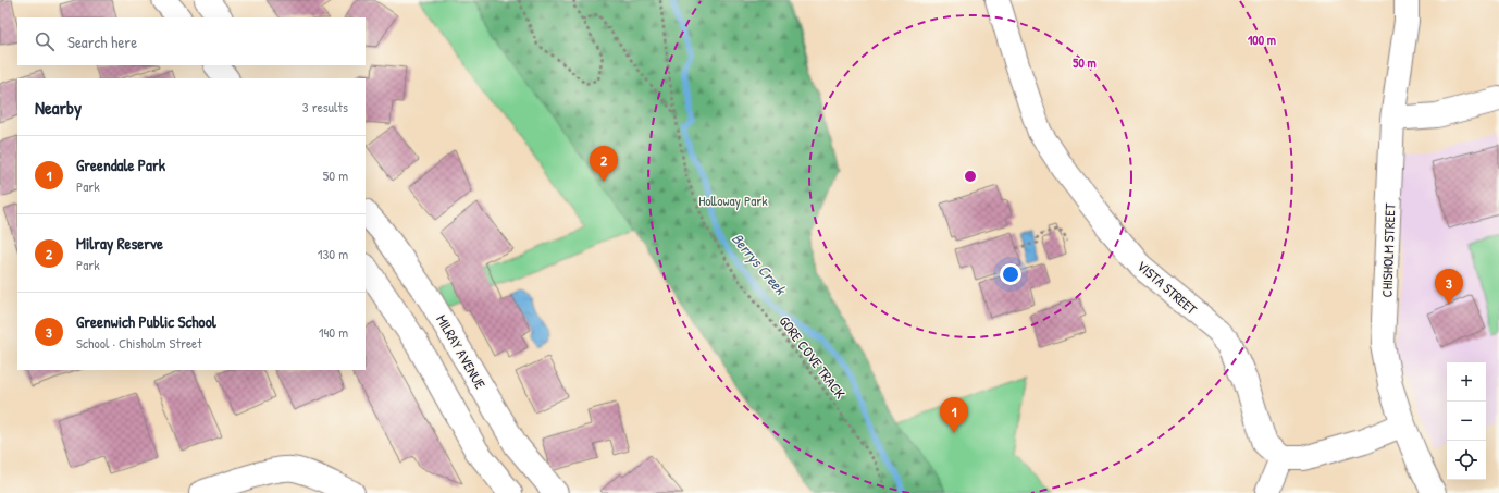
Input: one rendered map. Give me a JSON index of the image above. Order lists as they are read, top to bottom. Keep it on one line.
{"streets":{"street":["CHISHOLM STREET","VISTA STREET","MILRAY AVENUE"],"path":["GORE COVE TRACK"]},"water":["Berrys Creek"],"parks":["Holloway Park"],"page":{"search":"Search here","heading":["Nearby","3 results"],"list":[{"mark":"1","name":"Greendale Park","note":"Park","value":"50 m"},{"mark":"2","name":"Milray Reserve","note":"Park","value":"130 m"},{"mark":"3","name":"Greenwich Public School","note":"School · Chisholm Street","value":"140 m"}],"pins":["2","3","1"],"map_buttons":["+","−"]},"rings":["100 m","50 m"]}
